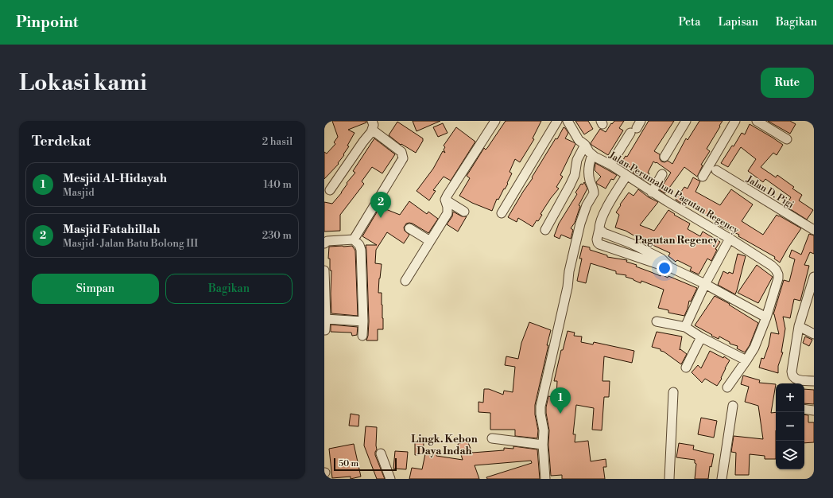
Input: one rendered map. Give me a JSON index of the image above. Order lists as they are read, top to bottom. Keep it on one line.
{"streets":{"street":["Jalan D. Pigi","Jalan Perumahan Pagutan Regency"]},"districts":["Pagutan Regency","Lingk. Kebon Daya Indah"],"scale_bar":"50 m","page":{"header":"Pinpoint","nav":["Peta","Lapisan","Bagikan"],"buttons":["Rute",["Simpan","Bagikan"]],"title":"Lokasi kami","heading":["Terdekat","2 hasil"],"list":[{"mark":"1","name":"Mesjid Al-Hidayah","note":"Masjid","value":"140 m"},{"mark":"2","name":"Masjid Fatahillah","note":"Masjid · Jalan Batu Bolong III","value":"230 m"}],"pins":["2","1"],"map_buttons":["+","−"],"scale":"50 m"}}
